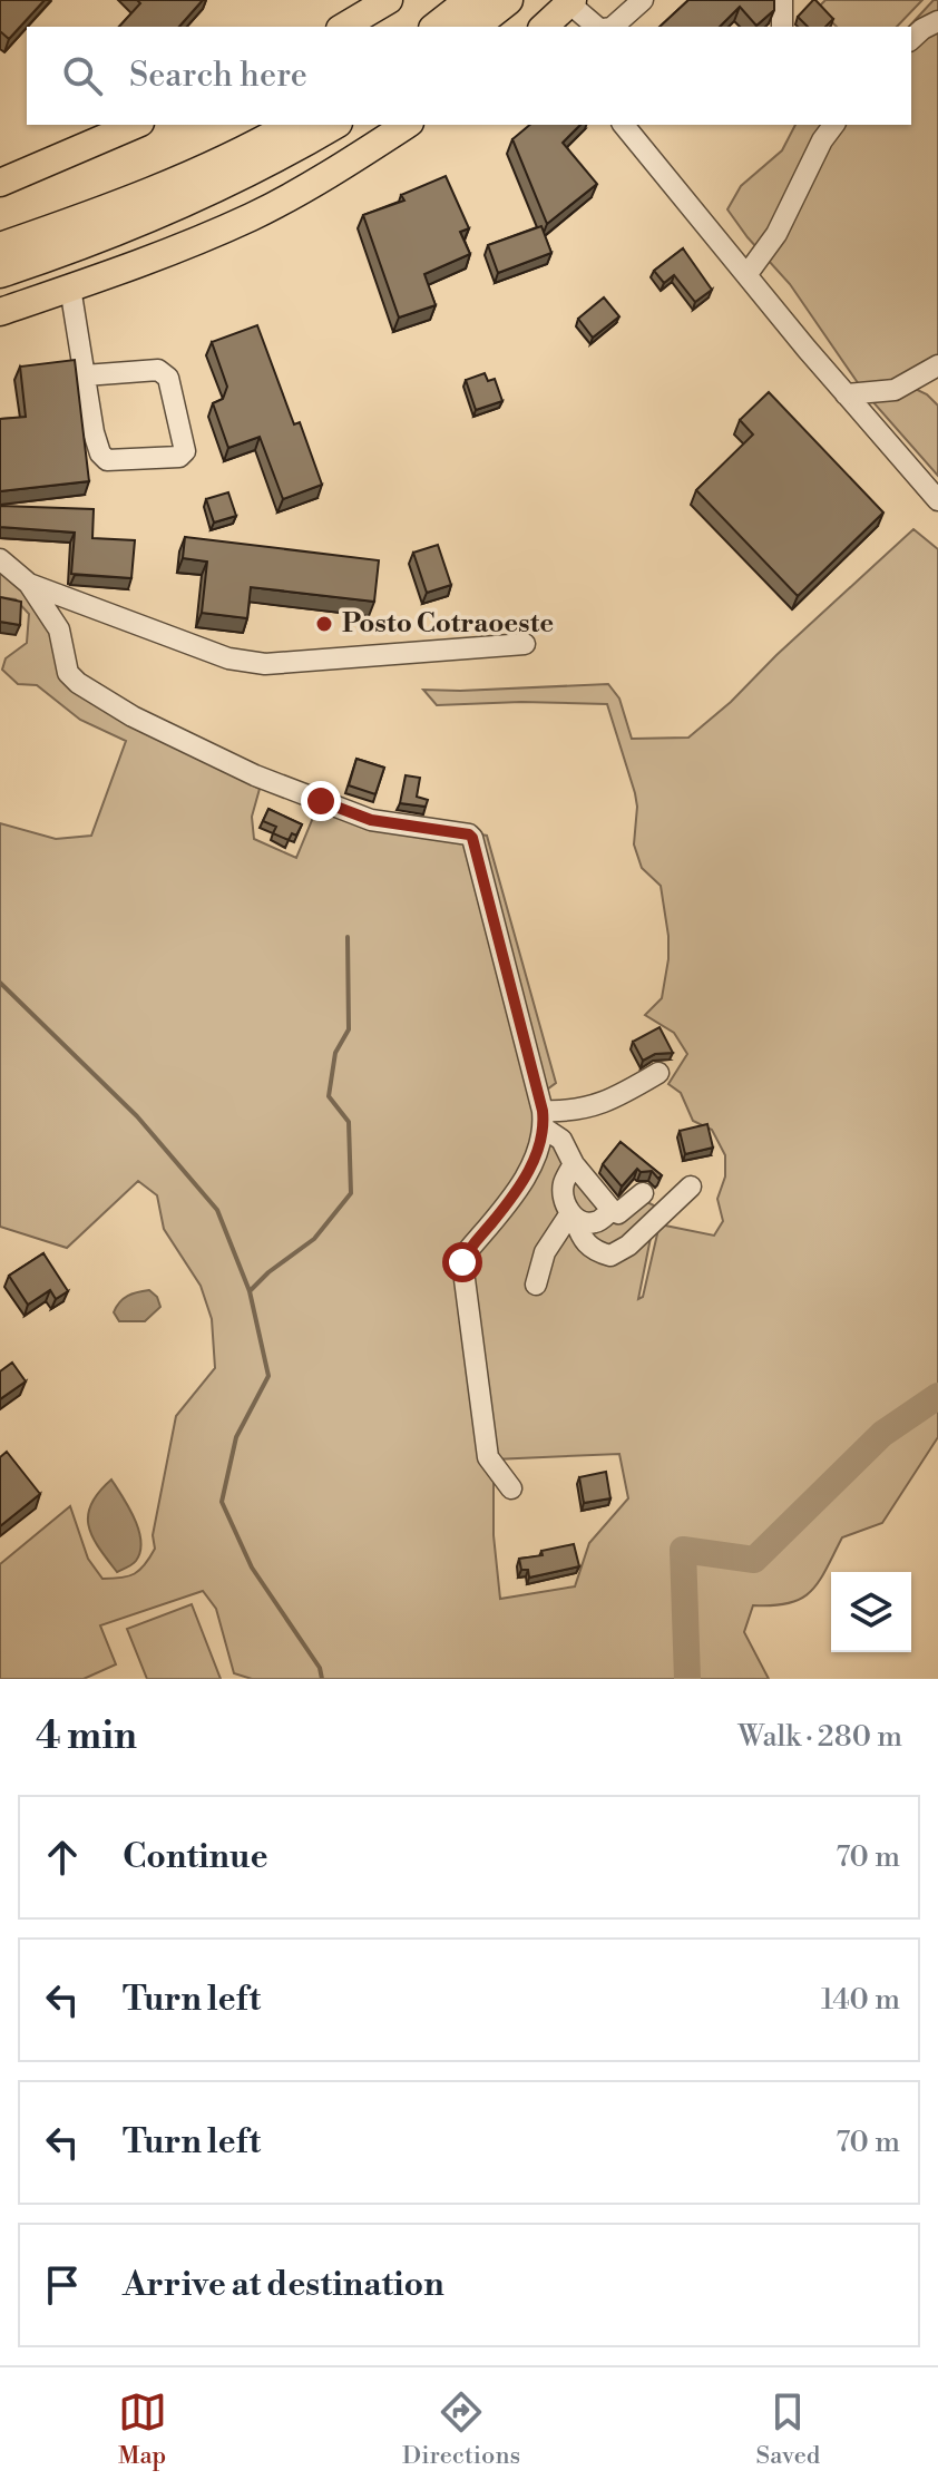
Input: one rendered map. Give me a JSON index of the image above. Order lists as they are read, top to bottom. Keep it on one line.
{"places":["Posto Cotraoeste"],"page":{"search":"Search here","heading":["4 min","Walk · 280 m"],"list":[["Continue","70 m"],["Turn left","140 m"],["Turn left","70 m"],"Arrive at destination"],"nav":["Map","Directions","Saved"]}}
